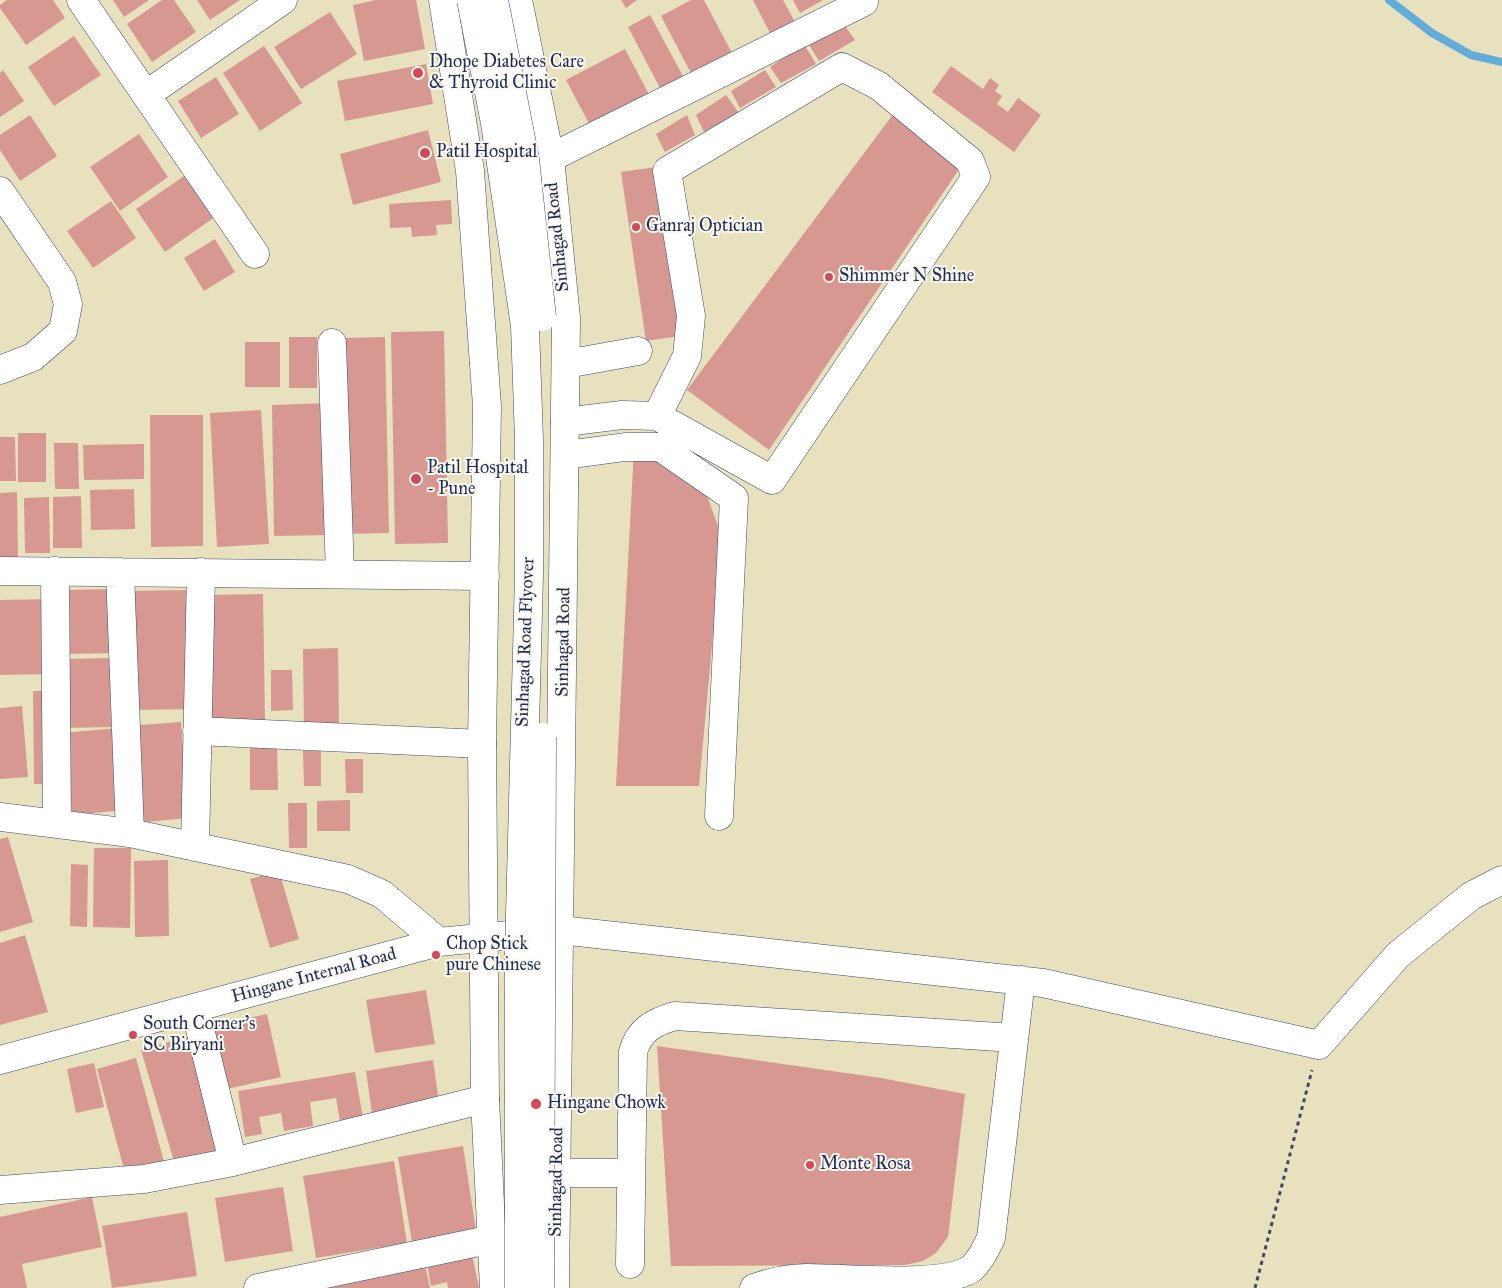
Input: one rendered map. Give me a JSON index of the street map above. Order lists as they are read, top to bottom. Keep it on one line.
{"streets":{"street":["Sinhagad Road","Sinhagad Road Flyover","Hingane Internal Road"]},"crossings":[["Sinhagad Road","Hingane Internal Road"]],"places":["Dhope Diabetes Care & Thyroid Clinic","Patil Hospital","Ganraj Optician","Shimmer N Shine","Patil Hospital - Pune","Chop Stick pure Chinese","South Corner's SC Biryani","Hingane Chowk","Monte Rosa"]}
